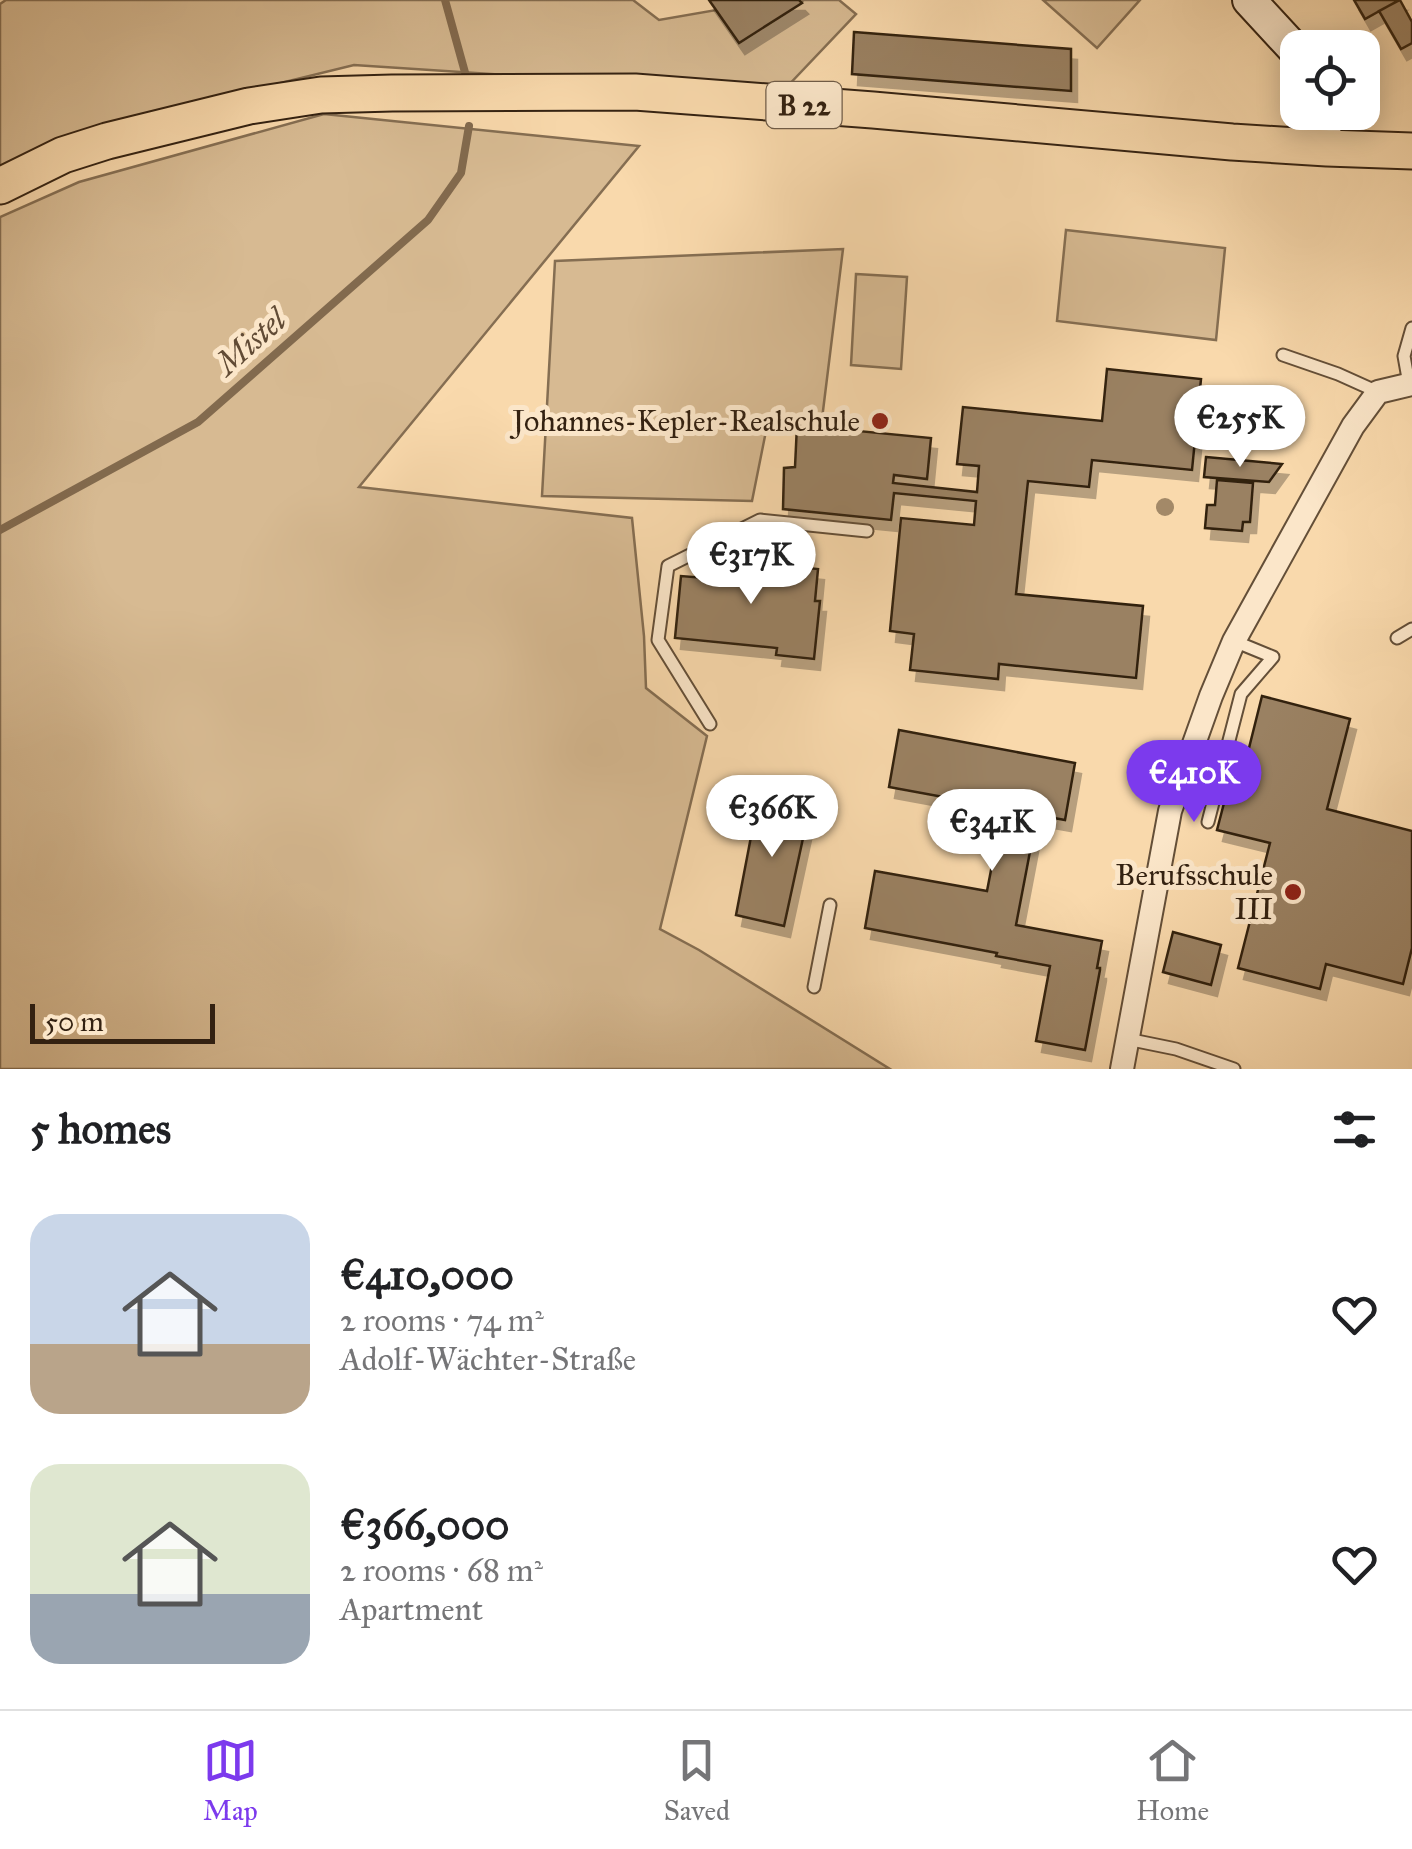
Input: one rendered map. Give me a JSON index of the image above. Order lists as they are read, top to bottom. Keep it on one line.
{"streets":{"main road":["B 22"]},"water":["Mistel"],"places":["Johannes-Kepler-Realschule","Berufsschule III"],"scale_bar":"50 m","page":{"price":["€255K","€317K","€410K","€366K","€341K"],"scale":"50 m","heading":"5 homes","list":[{"name":"€410,000","note":"2 rooms · 74 m² · Adolf-Wächter-Straße"},{"name":"€366,000","note":"2 rooms · 68 m² · Apartment"}],"tabs":["Map","Saved","Home"]}}
